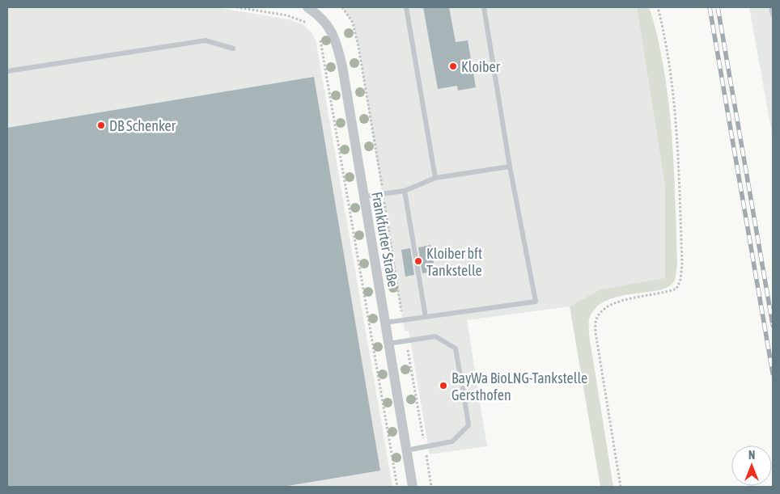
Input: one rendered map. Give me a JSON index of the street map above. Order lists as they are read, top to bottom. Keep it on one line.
{"streets":{"street":["Frankfurter Straße"]},"places":["Kloiber","DB Schenker","Kloiber bft Tankstelle","BayWa BioLNG-Tankstelle Gersthofen"],"north":"top"}
